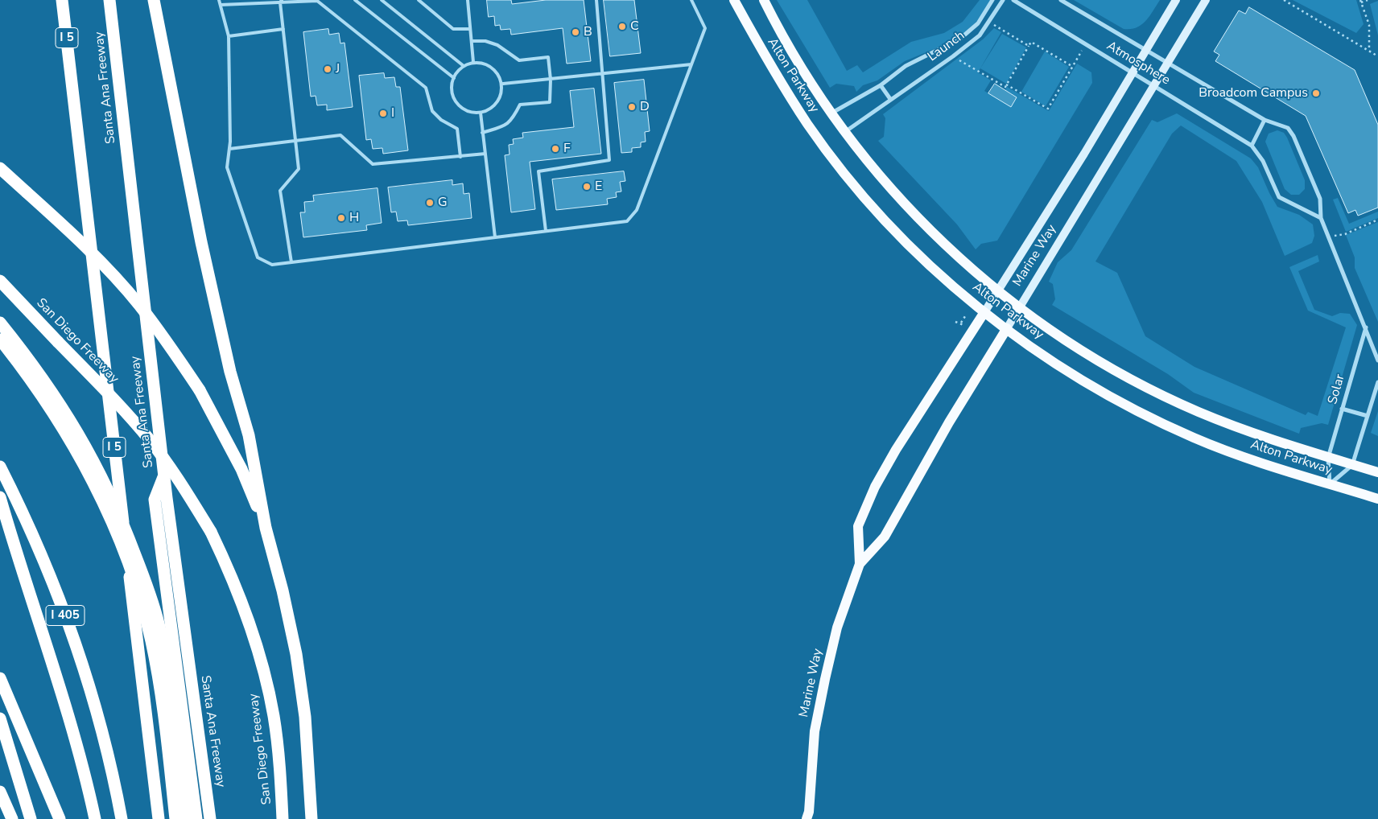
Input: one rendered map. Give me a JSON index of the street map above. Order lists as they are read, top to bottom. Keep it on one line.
{"streets":{"highway":["I 5","Santa Ana Freeway","San Diego Freeway","I 405"],"main road":["Alton Parkway","Marine Way"],"street":["Launch","Atmosphere","Solar"]},"crossings":[["Launch","Alton Parkway"],["Atmosphere","Marine Way"],["Atmosphere","Solar"],["Alton Parkway","Marine Way"],["Alton Parkway","Solar"]],"places":["C","B","J","Broadcom Campus","D","I","F","E","G","H"]}
